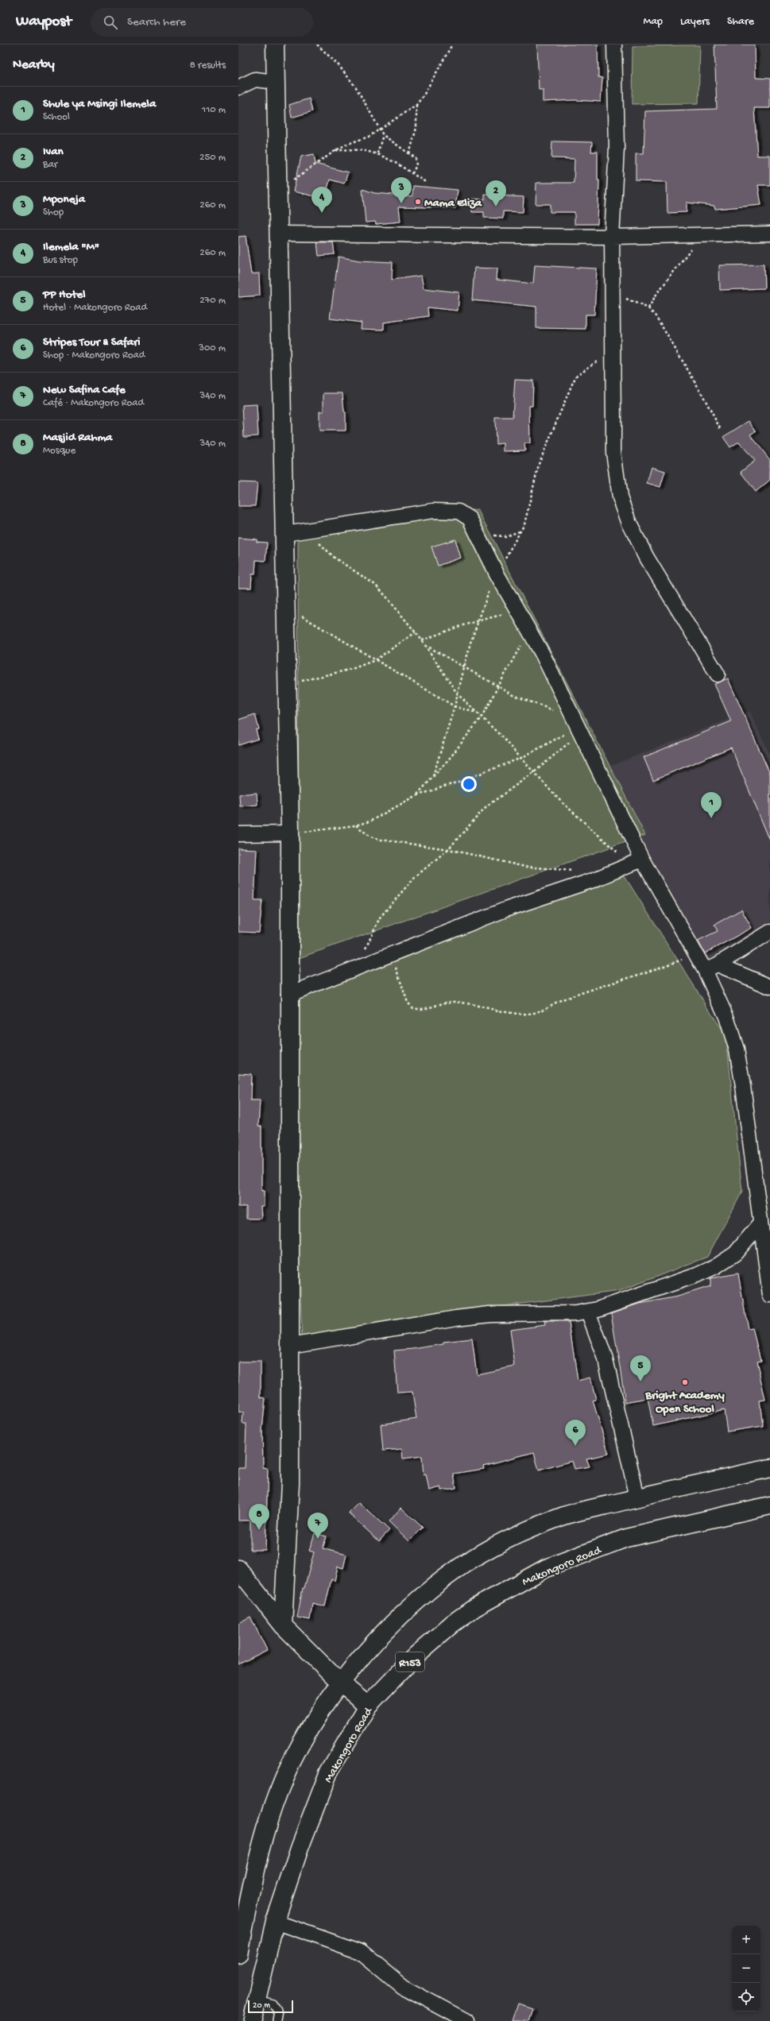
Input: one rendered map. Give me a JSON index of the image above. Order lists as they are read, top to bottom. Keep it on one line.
{"streets":{"street":["Makongoro Road","R153"]},"places":["Mama Eliza","Bright Academy Open School"],"scale_bar":"20 m","page":{"header":"Waypost","search":"Search here","nav":["Map","Layers","Share"],"heading":["Nearby","8 results"],"list":[{"mark":"1","name":"Shule ya Msingi Ilemela","note":"School","value":"110 m"},{"mark":"2","name":"Ivan","note":"Bar","value":"250 m"},{"mark":"3","name":"Mponeja","note":"Shop","value":"260 m"},{"mark":"4","name":"Ilemela \"M\"","note":"Bus stop","value":"260 m"},{"mark":"5","name":"PP Hotel","note":"Hotel · Makongoro Road","value":"270 m"},{"mark":"6","name":"Stripes Tour & Safari","note":"Shop · Makongoro Road","value":"300 m"},{"mark":"7","name":"New Safina Cafe","note":"Café · Makongoro Road","value":"340 m"},{"mark":"8","name":"Masjid Rahma","note":"Mosque","value":"340 m"}],"pins":["3","2","4","1","5","6","8","7"],"map_buttons":["+","−"],"scale":"20 m"}}
